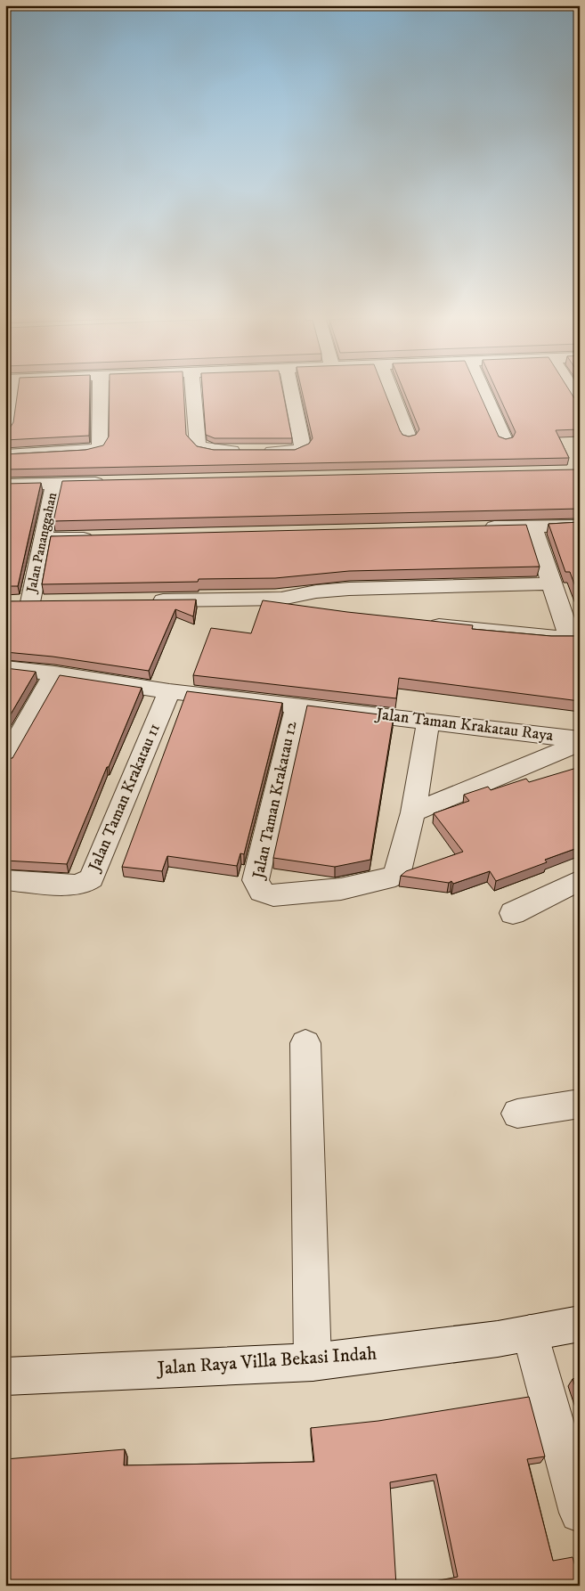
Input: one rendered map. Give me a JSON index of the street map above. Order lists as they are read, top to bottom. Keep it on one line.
{"streets":{"street":["Jalan Pananggahan","Jalan Taman Krakatau Raya","Jalan Taman Krakatau 11","Jalan Taman Krakatau 12","Jalan Raya Villa Bekasi Indah"]},"crossings":[["Jalan Taman Krakatau Raya","Jalan Taman Krakatau 11"],["Jalan Taman Krakatau Raya","Jalan Taman Krakatau 12"]]}
